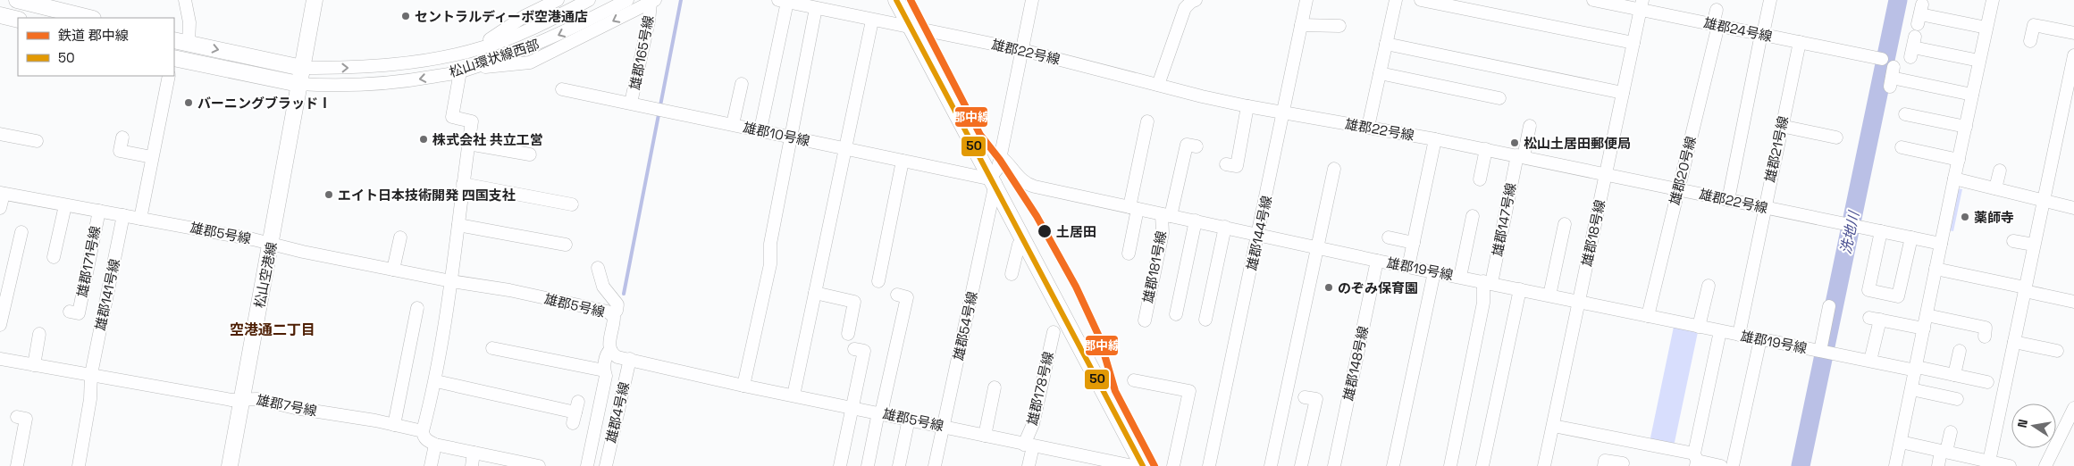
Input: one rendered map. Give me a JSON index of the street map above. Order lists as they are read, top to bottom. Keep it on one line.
{"streets":{"main road":["松山空港線"],"street":["雄郡24号線","雄郡22号線","雄郡165号線","松山環状線西部","雄郡10号線","雄郡21号線","雄郡20号線","雄郡147号線","雄郡5号線","雄郡144号線","雄郡18号線","雄郡171号線","雄郡181号線","雄郡19号線","雄郡141号線","雄郡54号線","雄郡148号線","雄郡178号線","雄郡7号線","雄郡4号線"]},"crossings":[["雄郡24号線","雄郡21号線"],["雄郡24号線","雄郡20号線"],["雄郡24号線","雄郡18号線"],["雄郡22号線","雄郡21号線"],["雄郡22号線","雄郡20号線"],["雄郡22号線","雄郡147号線"],["雄郡22号線","雄郡144号線"],["雄郡22号線","雄郡18号線"],["雄郡22号線","雄郡54号線"],["雄郡165号線","雄郡10号線"],["松山環状線西部","松山空港線"],["雄郡10号線","雄郡19号線"],["雄郡10号線","雄郡54号線"],["雄郡21号線","雄郡19号線"],["雄郡20号線","雄郡19号線"],["雄郡147号線","雄郡19号線"],["雄郡5号線","雄郡171号線"],["雄郡5号線","松山空港線"],["雄郡5号線","雄郡141号線"],["雄郡5号線","雄郡54号線"],["雄郡5号線","雄郡178号線"],["雄郡5号線","雄郡4号線"],["雄郡144号線","雄郡19号線"],["雄郡18号線","雄郡19号線"],["雄郡181号線","雄郡19号線"],["雄郡19号線","雄郡54号線"],["雄郡19号線","雄郡148号線"],["松山空港線","雄郡7号線"],["雄郡141号線","雄郡7号線"]],"districts":["空港通二丁目"],"water":["洗地川"],"places":["セントラルディーボ空港通店","バーニングブラッドⅠ","株式会社 共立工営","松山土居田郵便局","エイト日本技術開発 四国支社","薬師寺","土居田","のぞみ保育園"],"lines":["rail line 郡中線","transit line 50"],"legend":["鉄道 郡中線","50"],"north":"left"}
